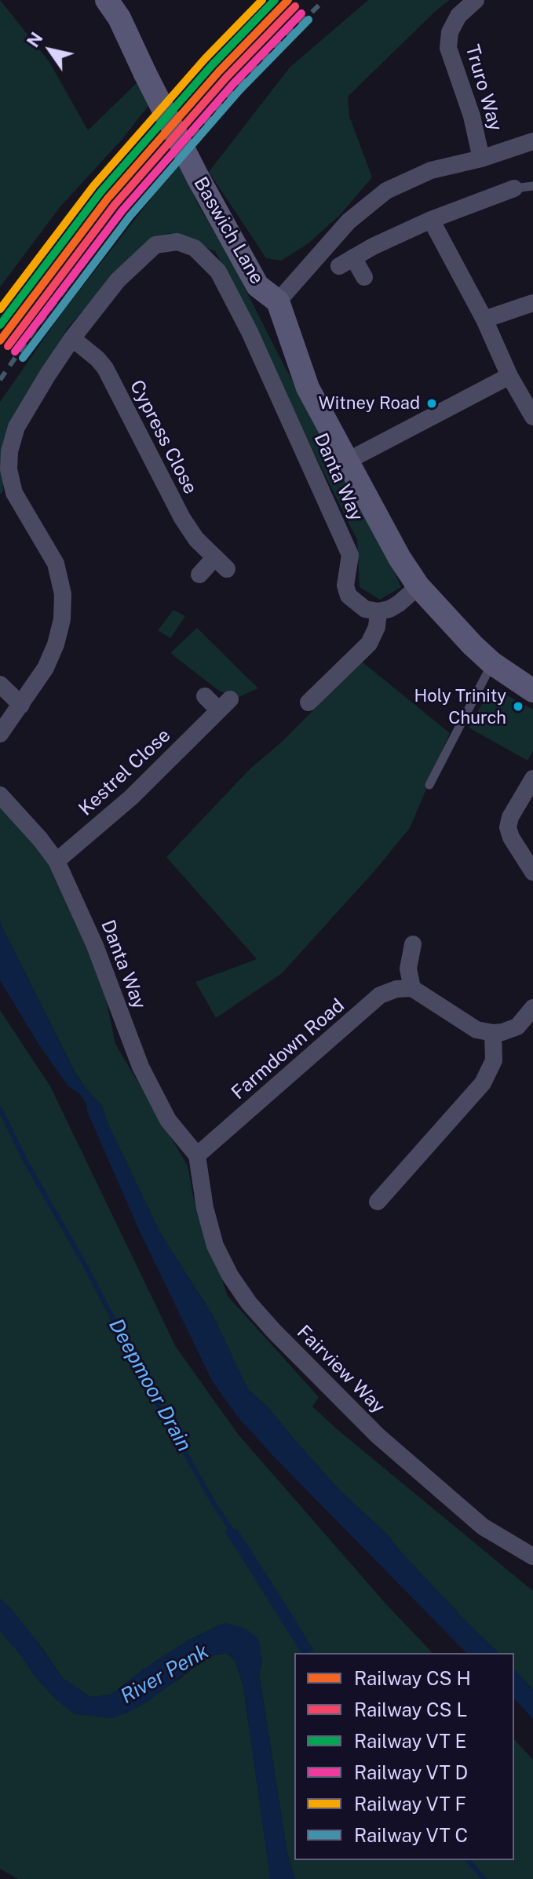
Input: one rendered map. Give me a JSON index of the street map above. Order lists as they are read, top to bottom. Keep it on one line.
{"streets":{"street":["Truro Way","Baswich Lane","Cypress Close","Danta Way","Kestrel Close","Farmdown Road","Fairview Way"]},"crossings":[["Cypress Close","Danta Way"],["Danta Way","Kestrel Close"],["Danta Way","Farmdown Road"],["Danta Way","Fairview Way"],["Farmdown Road","Fairview Way"]],"water":["Deepmoor Drain","River Penk"],"places":["Witney Road","Holy Trinity Church"],"legend":["Railway CS H","Railway CS L","Railway VT E","Railway VT D","Railway VT F","Railway VT C"],"north":"top left"}
